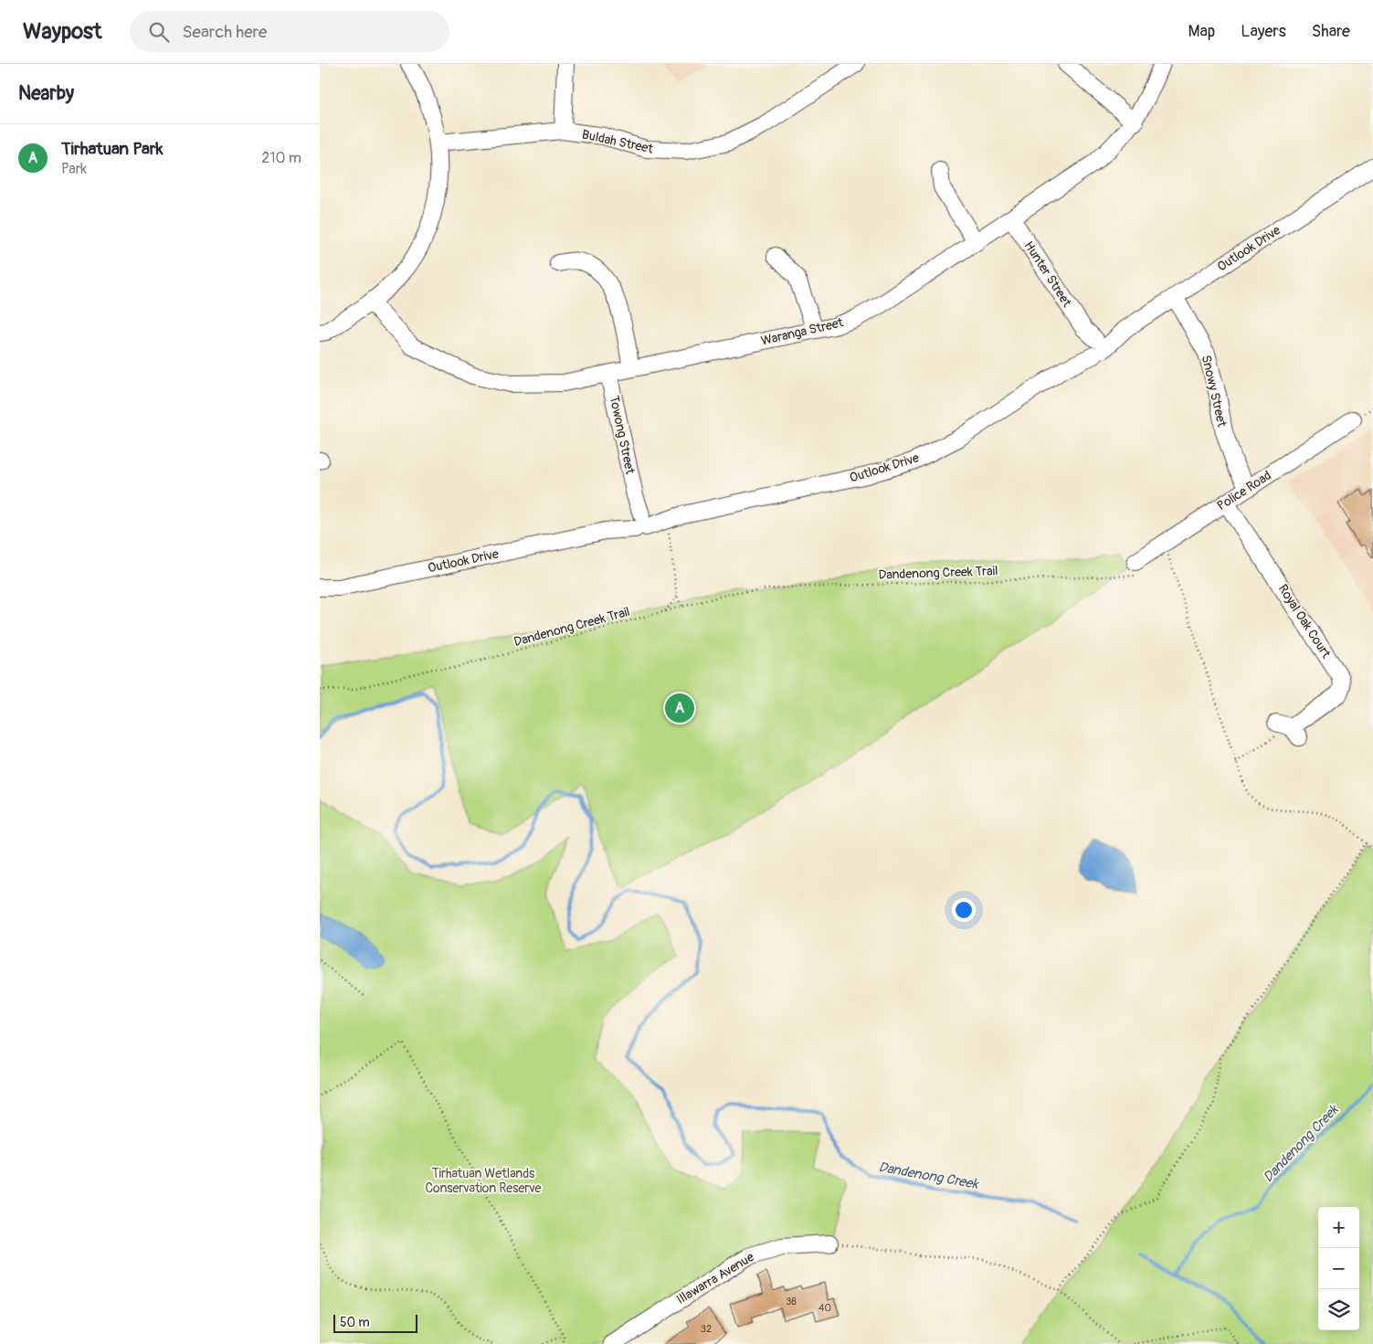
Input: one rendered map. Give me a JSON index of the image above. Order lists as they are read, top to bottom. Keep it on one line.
{"streets":{"street":["Buldah Street","Outlook Drive","Hunter Street","Waranga Street","Snowy Street","Towong Street","Police Road","Royal Oak Court","Illawarra Avenue"],"path":["Dandenong Creek Trail"]},"crossings":[["Outlook Drive","Hunter Street"],["Outlook Drive","Snowy Street"],["Outlook Drive","Towong Street"],["Hunter Street","Waranga Street"],["Waranga Street","Towong Street"],["Snowy Street","Police Road"],["Police Road","Dandenong Creek Trail"],["Police Road","Royal Oak Court"]],"water":["Dandenong Creek"],"parks":["Tirhatuan Wetlands Conservation Reserve"],"house_numbers":["38","40","32"],"scale_bar":"50 m","page":{"header":"Waypost","search":"Search here","nav":["Map","Layers","Share"],"heading":"Nearby","list":[{"mark":"A","name":"Tirhatuan Park","note":"Park","value":"210 m"}],"pins":"A","map_buttons":["+","−"],"scale":"50 m"}}
